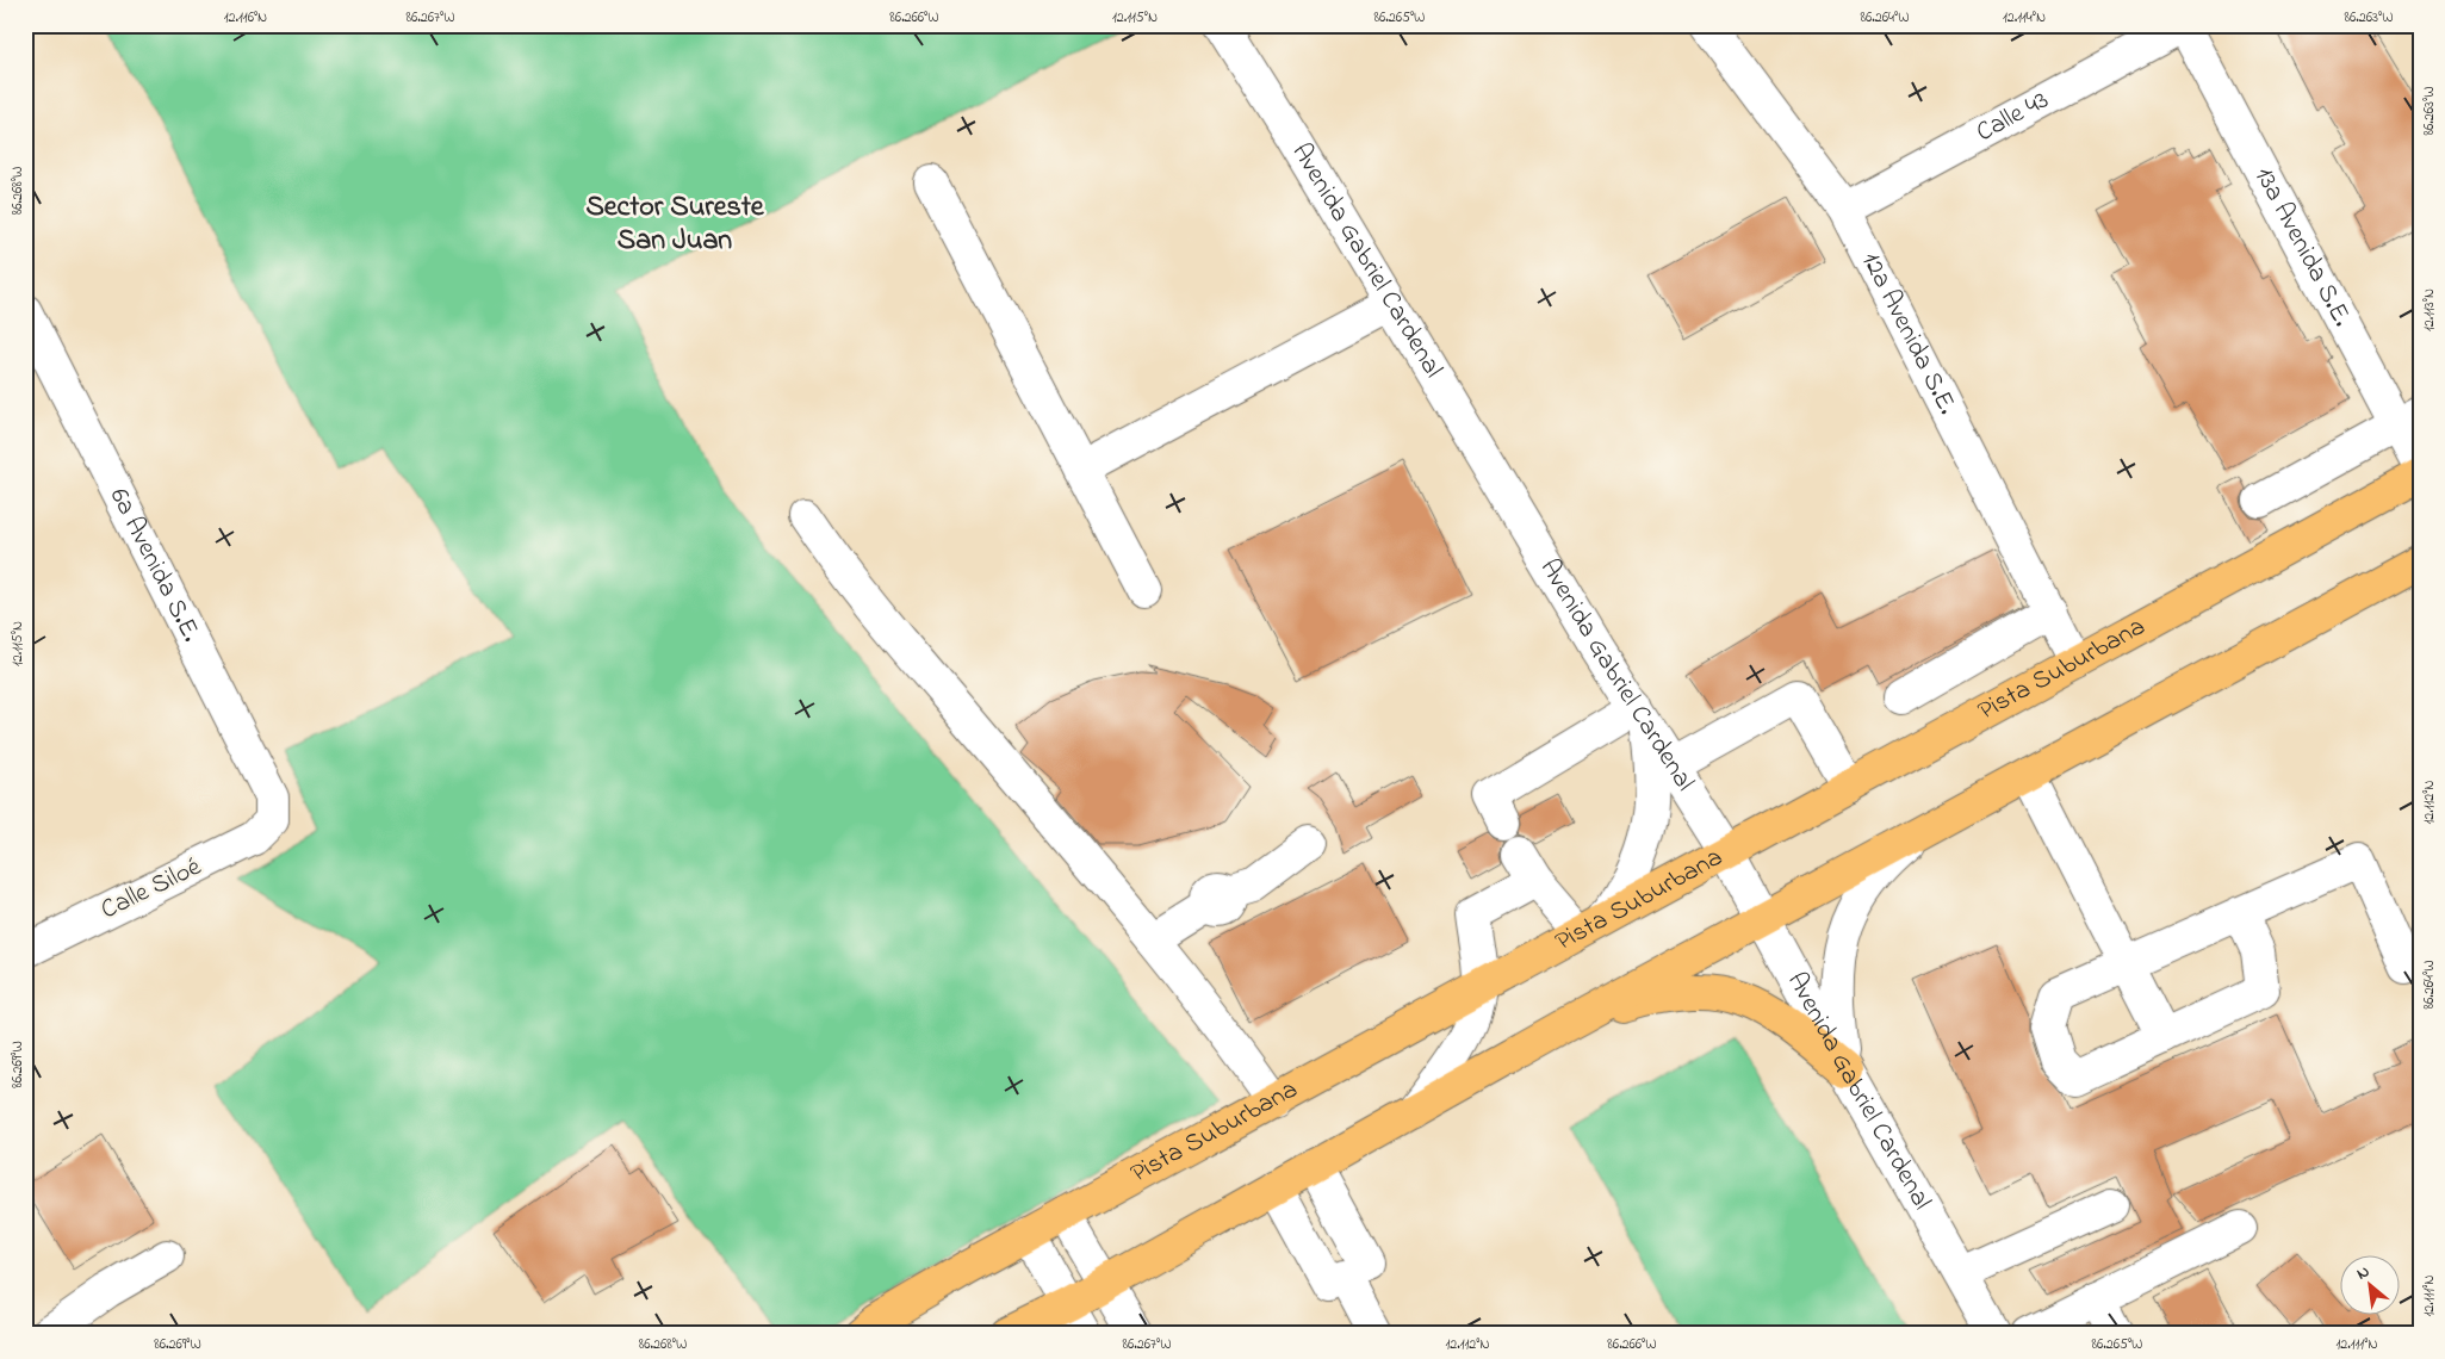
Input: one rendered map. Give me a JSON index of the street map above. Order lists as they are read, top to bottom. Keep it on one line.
{"streets":{"main road":["Pista Suburbana"],"street":["Calle 43","13a Avenida S.E.","Avenida Gabriel Cardenal","12a Avenida S.E.","6a Avenida S.E.","Calle Siloé"]},"crossings":[["Calle 43","13a Avenida S.E."],["Calle 43","12a Avenida S.E."],["Avenida Gabriel Cardenal","Pista Suburbana"],["12a Avenida S.E.","Pista Suburbana"],["6a Avenida S.E.","Calle Siloé"]],"districts":["Sector Sureste San Juan"],"north":"top left","coordinates":["12.116°N","86.267°W","86.266°W","12.115°N","86.265°W","86.264°W","12.114°N","86.263°W","86.268°W","12.113°N","12.112°N","86.269°W","12.111°N"]}
